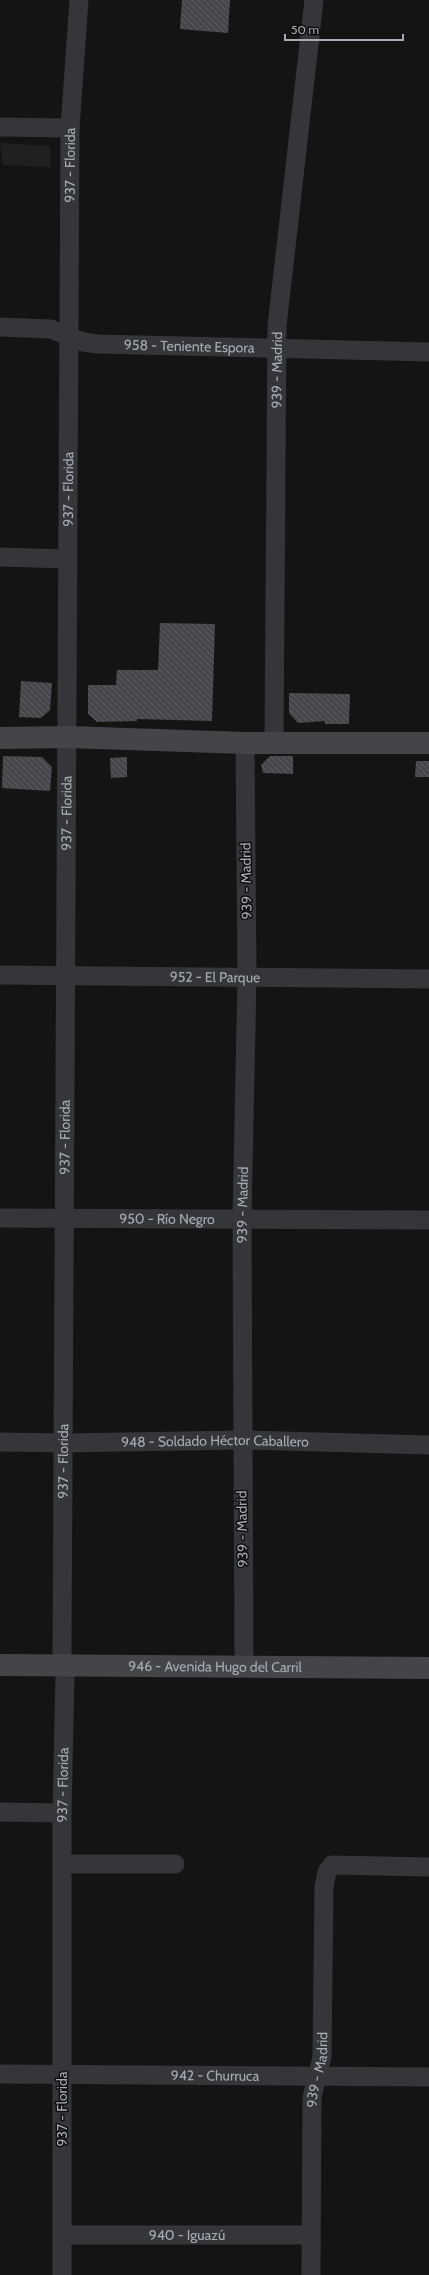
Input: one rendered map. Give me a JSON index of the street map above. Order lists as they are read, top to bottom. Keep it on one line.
{"streets":{"main road":["946 - Avenida Hugo del Carril"],"street":["937 - Florida","958 - Teniente Espora","939 - Madrid","952 - El Parque","950 - Río Negro","948 - Soldado Héctor Caballero","942 - Churruca","940 - Iguazú"]},"crossings":[["937 - Florida","958 - Teniente Espora"],["937 - Florida","952 - El Parque"],["937 - Florida","950 - Río Negro"],["937 - Florida","948 - Soldado Héctor Caballero"],["937 - Florida","946 - Avenida Hugo del Carril"],["937 - Florida","942 - Churruca"],["937 - Florida","940 - Iguazú"],["958 - Teniente Espora","939 - Madrid"],["939 - Madrid","952 - El Parque"],["939 - Madrid","950 - Río Negro"],["939 - Madrid","948 - Soldado Héctor Caballero"],["939 - Madrid","946 - Avenida Hugo del Carril"],["939 - Madrid","942 - Churruca"],["939 - Madrid","940 - Iguazú"]],"scale_bar":"50 m"}
